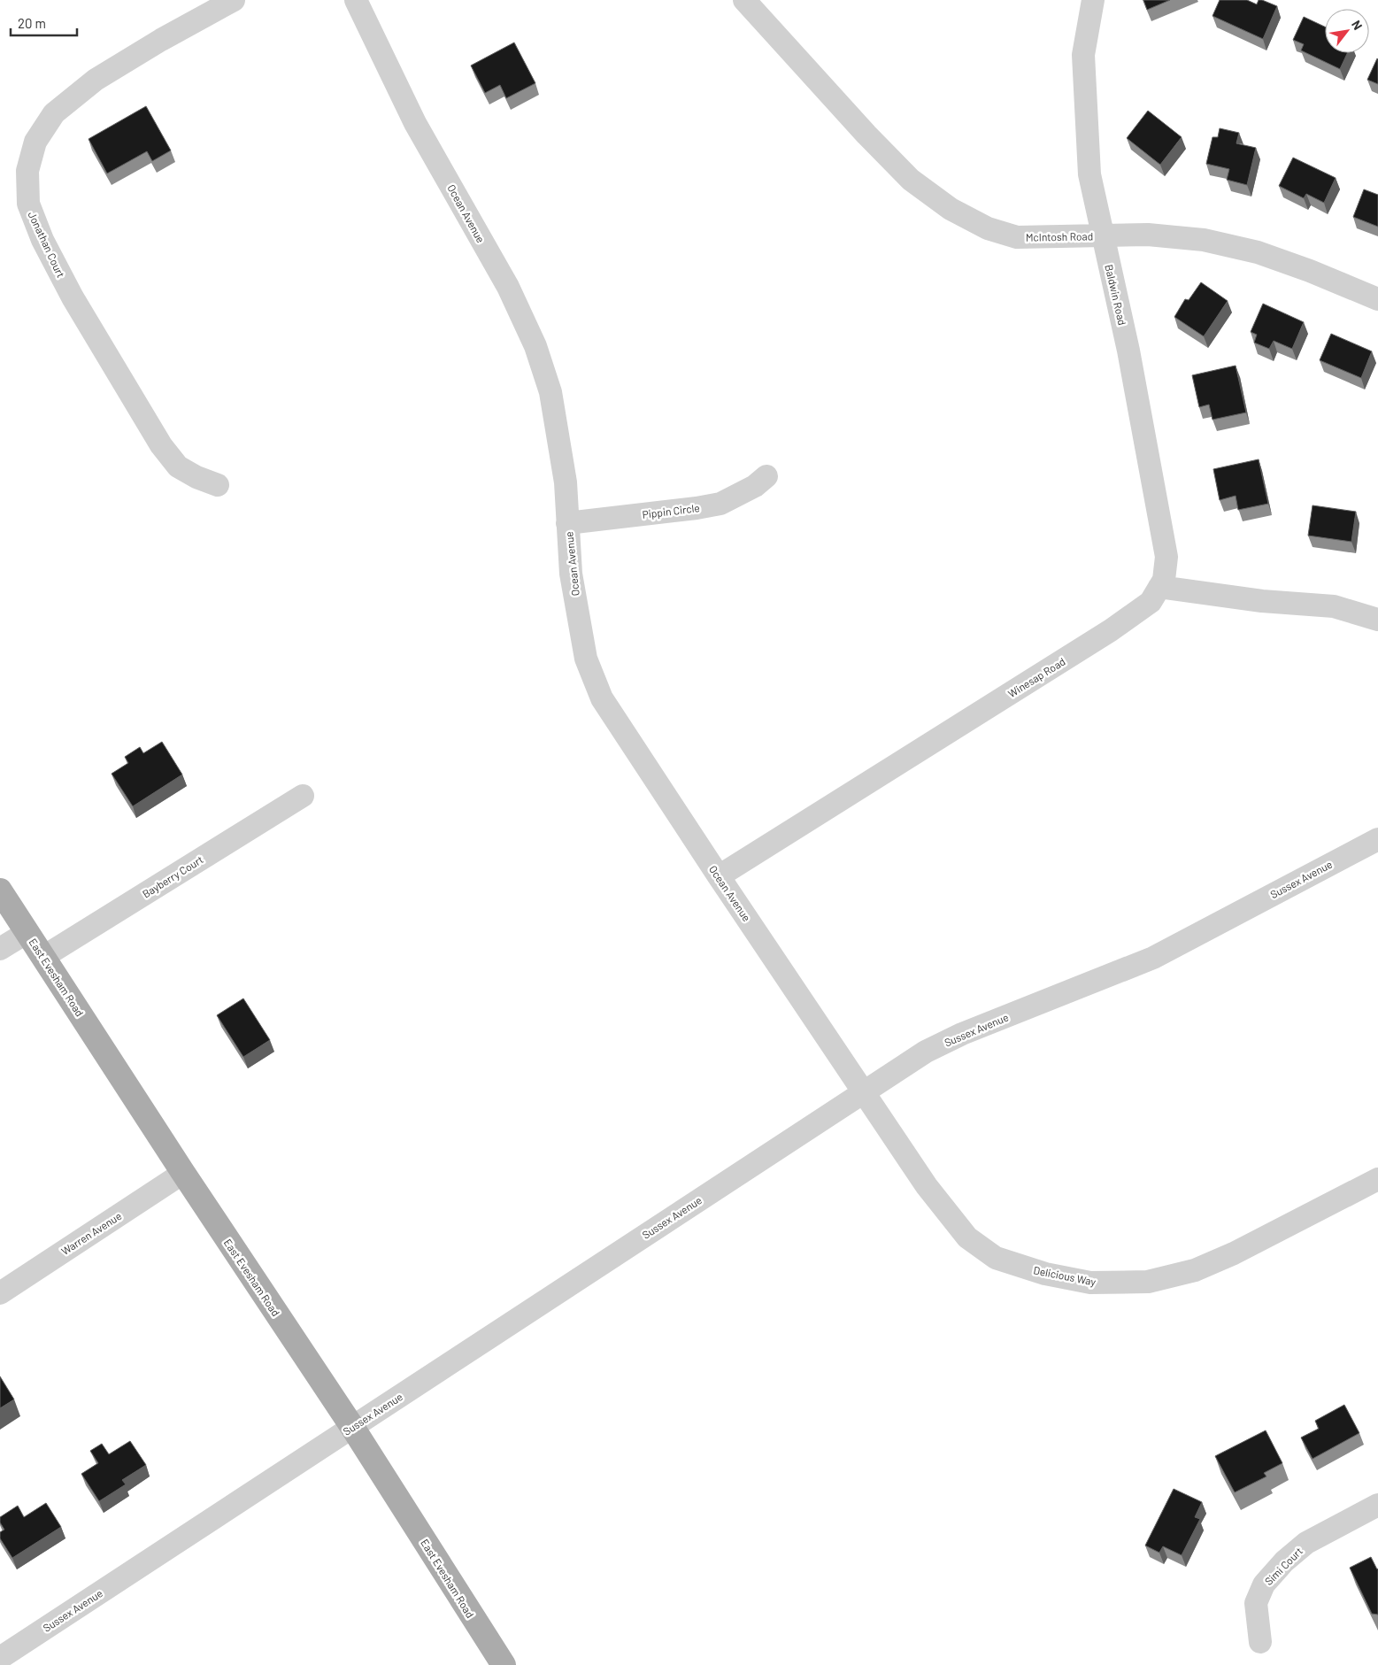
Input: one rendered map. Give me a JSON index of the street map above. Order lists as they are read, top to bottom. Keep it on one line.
{"streets":{"main road":["East Evesham Road"],"street":["Ocean Avenue","McIntosh Road","Jonathan Court","Baldwin Road","Pippin Circle","Winesap Road","Bayberry Court","Sussex Avenue","Warren Avenue","Delicious Way","Simi Court"]},"crossings":[["Ocean Avenue","Pippin Circle"],["Ocean Avenue","Winesap Road"],["Ocean Avenue","Sussex Avenue"],["Ocean Avenue","Delicious Way"],["McIntosh Road","Baldwin Road"],["Baldwin Road","Winesap Road"],["Bayberry Court","East Evesham Road"],["Sussex Avenue","East Evesham Road"],["Sussex Avenue","Delicious Way"],["East Evesham Road","Warren Avenue"]],"scale_bar":"20 m","north":"top right"}
